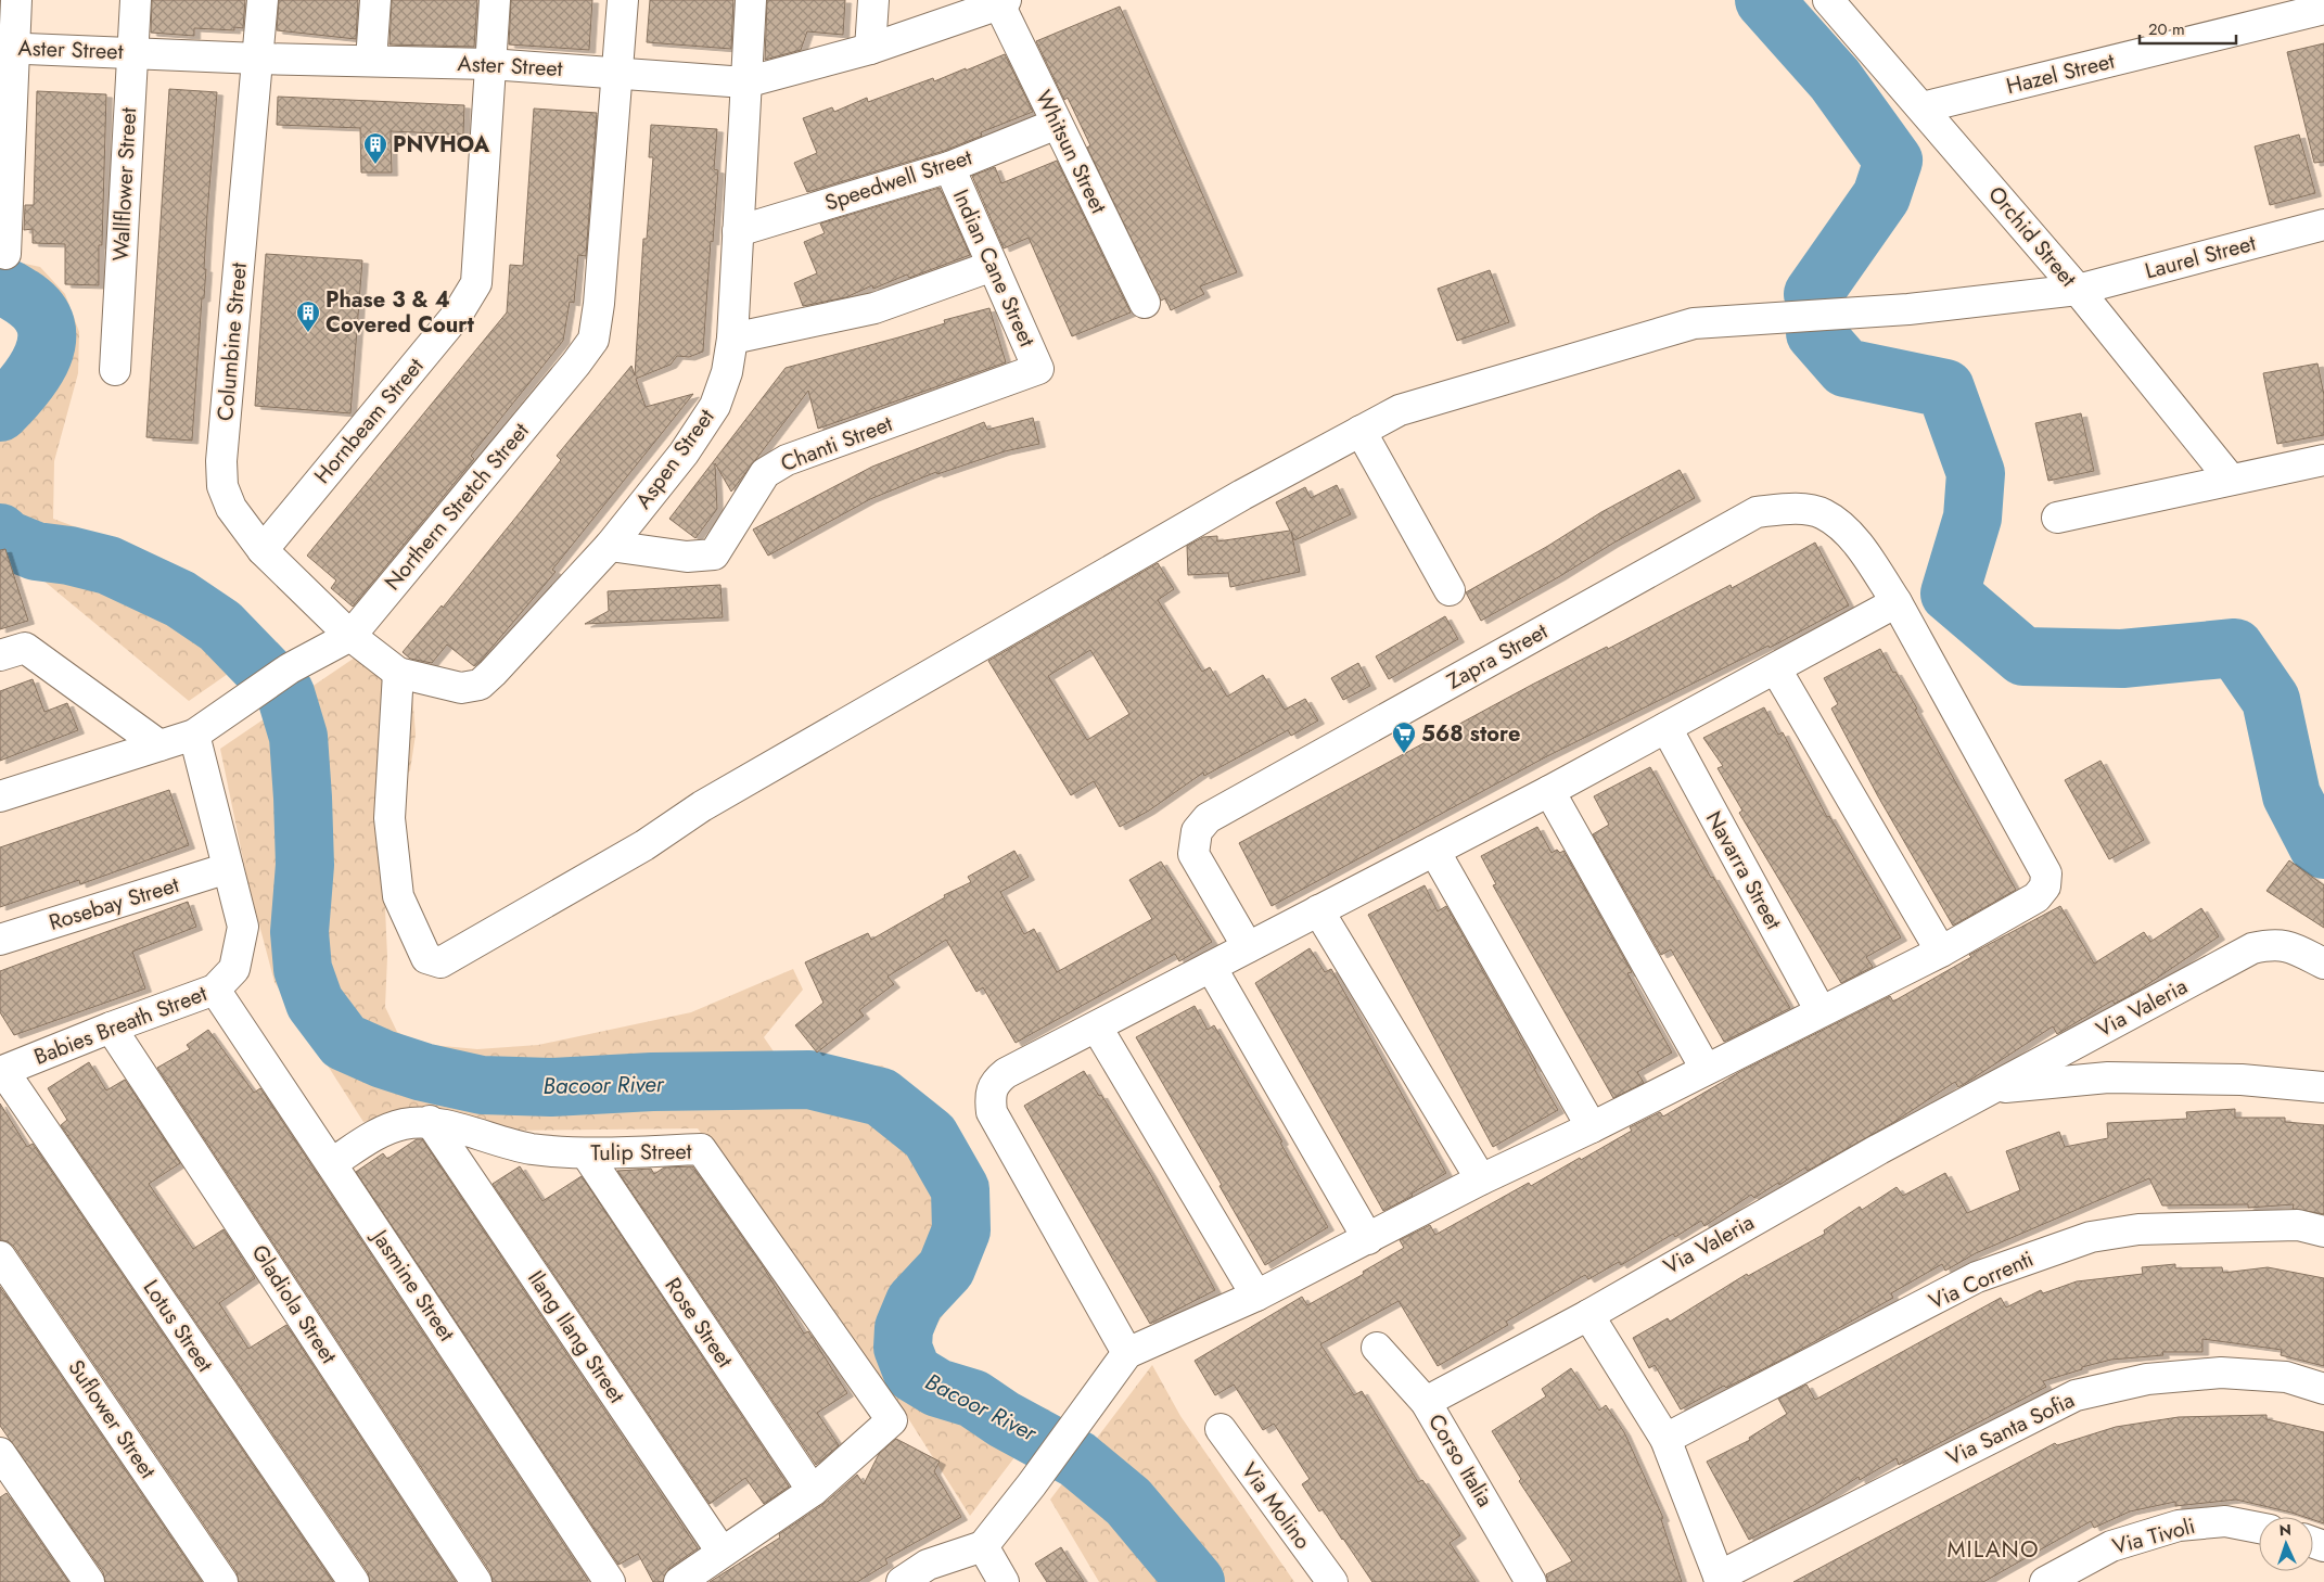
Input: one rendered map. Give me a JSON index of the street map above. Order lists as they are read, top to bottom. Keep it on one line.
{"streets":{"street":["Aster Street","Hazel Street","Whitsun Street","Speedwell Street","Wallflower Street","Orchid Street","Laurel Street","Indian Cane Street","Columbine Street","Hornbeam Street","Chanti Street","Aspen Street","Northern Stretch Street","Zapra Street","Navarra Street","Rosebay Street","Via Valeria","Babies Breath Street","Tulip Street","Via Correnti","Jasmine Street","Gladiola Street","Rose Street","Lotus Street","Ilang Ilang Street","Suflower Street","Via Santa Sofia","Corso Italia","Via Molino","Via Tivoli"]},"crossings":[["Aster Street","Whitsun Street"],["Aster Street","Wallflower Street"],["Aster Street","Columbine Street"],["Aster Street","Hornbeam Street"],["Aster Street","Aspen Street"],["Aster Street","Northern Stretch Street"],["Hazel Street","Orchid Street"],["Whitsun Street","Speedwell Street"],["Speedwell Street","Indian Cane Street"],["Speedwell Street","Aspen Street"],["Orchid Street","Laurel Street"],["Laurel Street","Aspen Street"],["Indian Cane Street","Chanti Street"],["Columbine Street","Hornbeam Street"],["Columbine Street","Aspen Street"],["Columbine Street","Northern Stretch Street"],["Chanti Street","Aspen Street"],["Aspen Street","Northern Stretch Street"],["Via Valeria","Corso Italia"],["Babies Breath Street","Jasmine Street"],["Babies Breath Street","Gladiola Street"],["Babies Breath Street","Lotus Street"],["Tulip Street","Jasmine Street"],["Tulip Street","Rose Street"],["Tulip Street","Ilang Ilang Street"]],"districts":["MILANO"],"water":["Bacoor River"],"places":{"building":["PNVHOA","Phase 3 & 4 Covered Court"],"supermarket":["568 store"]},"scale_bar":"20 m","north":"top"}
